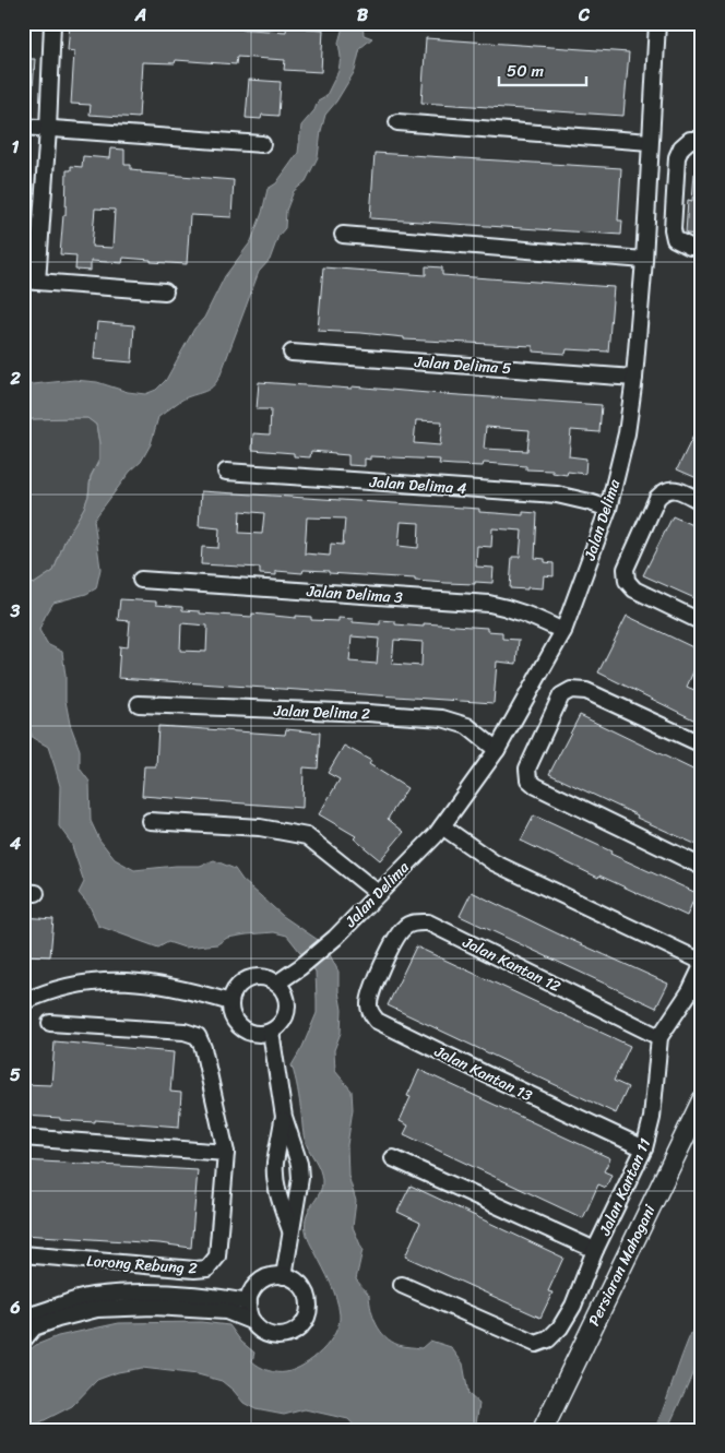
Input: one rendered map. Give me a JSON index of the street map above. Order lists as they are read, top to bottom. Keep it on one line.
{"streets":{"main road":["Persiaran Mahogani"],"street":["Jalan Delima 5","Jalan Delima 4","Jalan Delima","Jalan Delima 3","Jalan Delima 2","Jalan Kantan 12","Jalan Kantan 13","Jalan Kantan 11","Lorong Rebung 2"]},"crossings":[["Jalan Delima 5","Jalan Delima"],["Jalan Delima 4","Jalan Delima"],["Jalan Delima","Jalan Delima 3"],["Jalan Delima","Jalan Delima 2"],["Jalan Kantan 12","Jalan Kantan 13"],["Jalan Kantan 12","Jalan Kantan 11"],["Jalan Kantan 13","Jalan Kantan 11"]],"scale_bar":"50 m","grid":{"columns":["A","B","C"],"rows":["1","2","3","4","5","6"]}}
